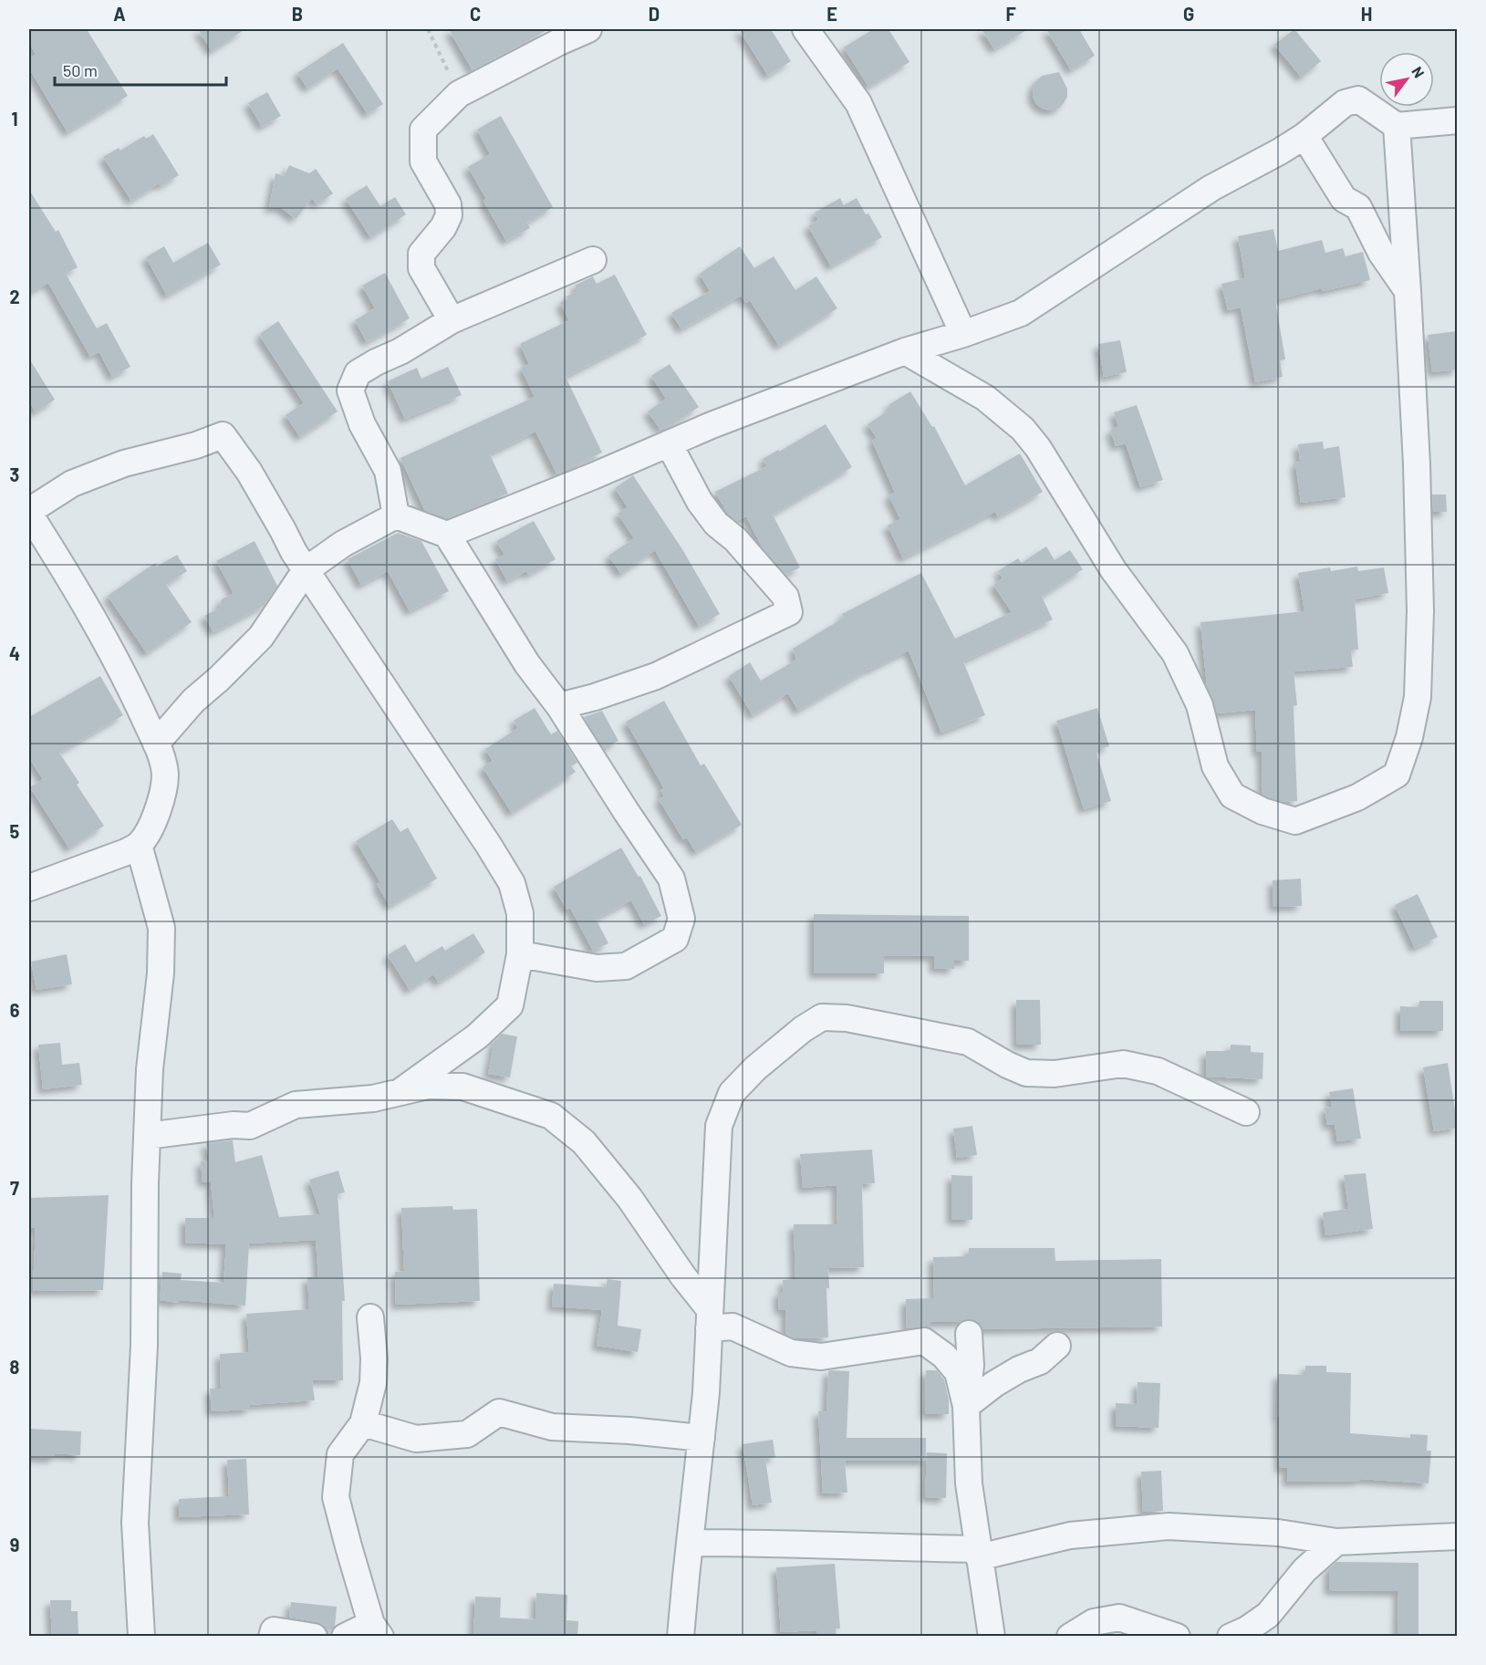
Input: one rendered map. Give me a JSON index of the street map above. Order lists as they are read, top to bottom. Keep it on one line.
{"scale_bar":"50 m","north":"top right","grid":{"columns":["A","B","C","D","E","F","G","H"],"rows":["1","2","3","4","5","6","7","8","9"]}}
